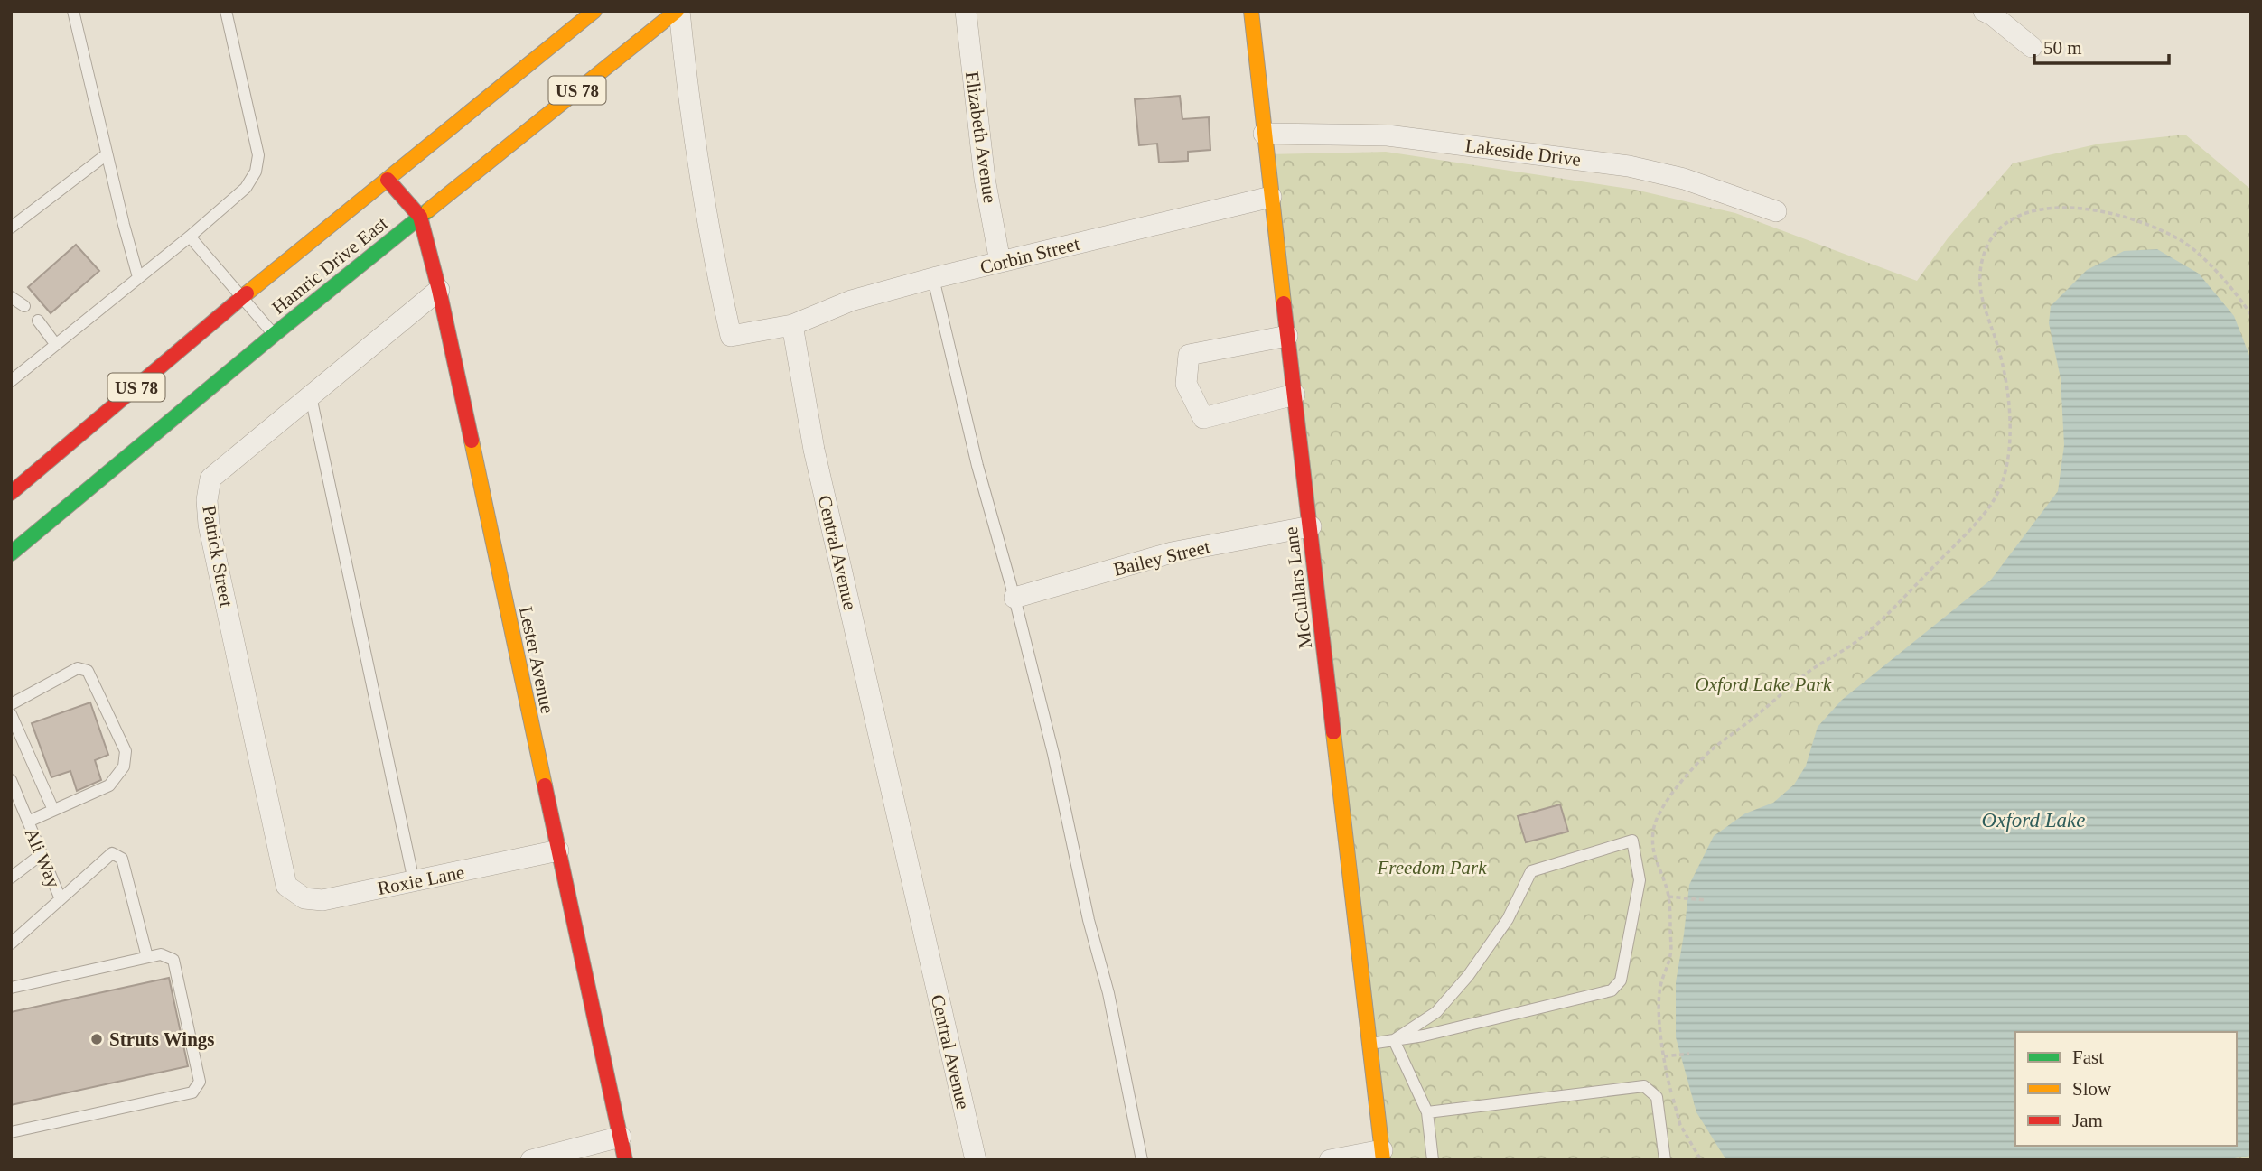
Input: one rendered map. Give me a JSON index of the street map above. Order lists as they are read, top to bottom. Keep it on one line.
{"streets":{"street":["US 78","Elizabeth Avenue","Lakeside Drive","Corbin Street","Hamric Drive East","Central Avenue","Patrick Street","Bailey Street","McCullars Lane","Lester Avenue","Roxie Lane"],"lane":["Ali Way"]},"crossings":[["Elizabeth Avenue","Corbin Street"],["Lakeside Drive","McCullars Lane"],["Corbin Street","Central Avenue"],["Corbin Street","McCullars Lane"],["Hamric Drive East","Lester Avenue"],["Patrick Street","Lester Avenue"],["Patrick Street","Roxie Lane"],["Bailey Street","McCullars Lane"],["Lester Avenue","Roxie Lane"]],"water":["Oxford Lake"],"parks":["Oxford Lake Park","Freedom Park"],"places":["Struts Wings"],"legend":["Fast","Slow","Jam"],"scale_bar":"50 m"}
